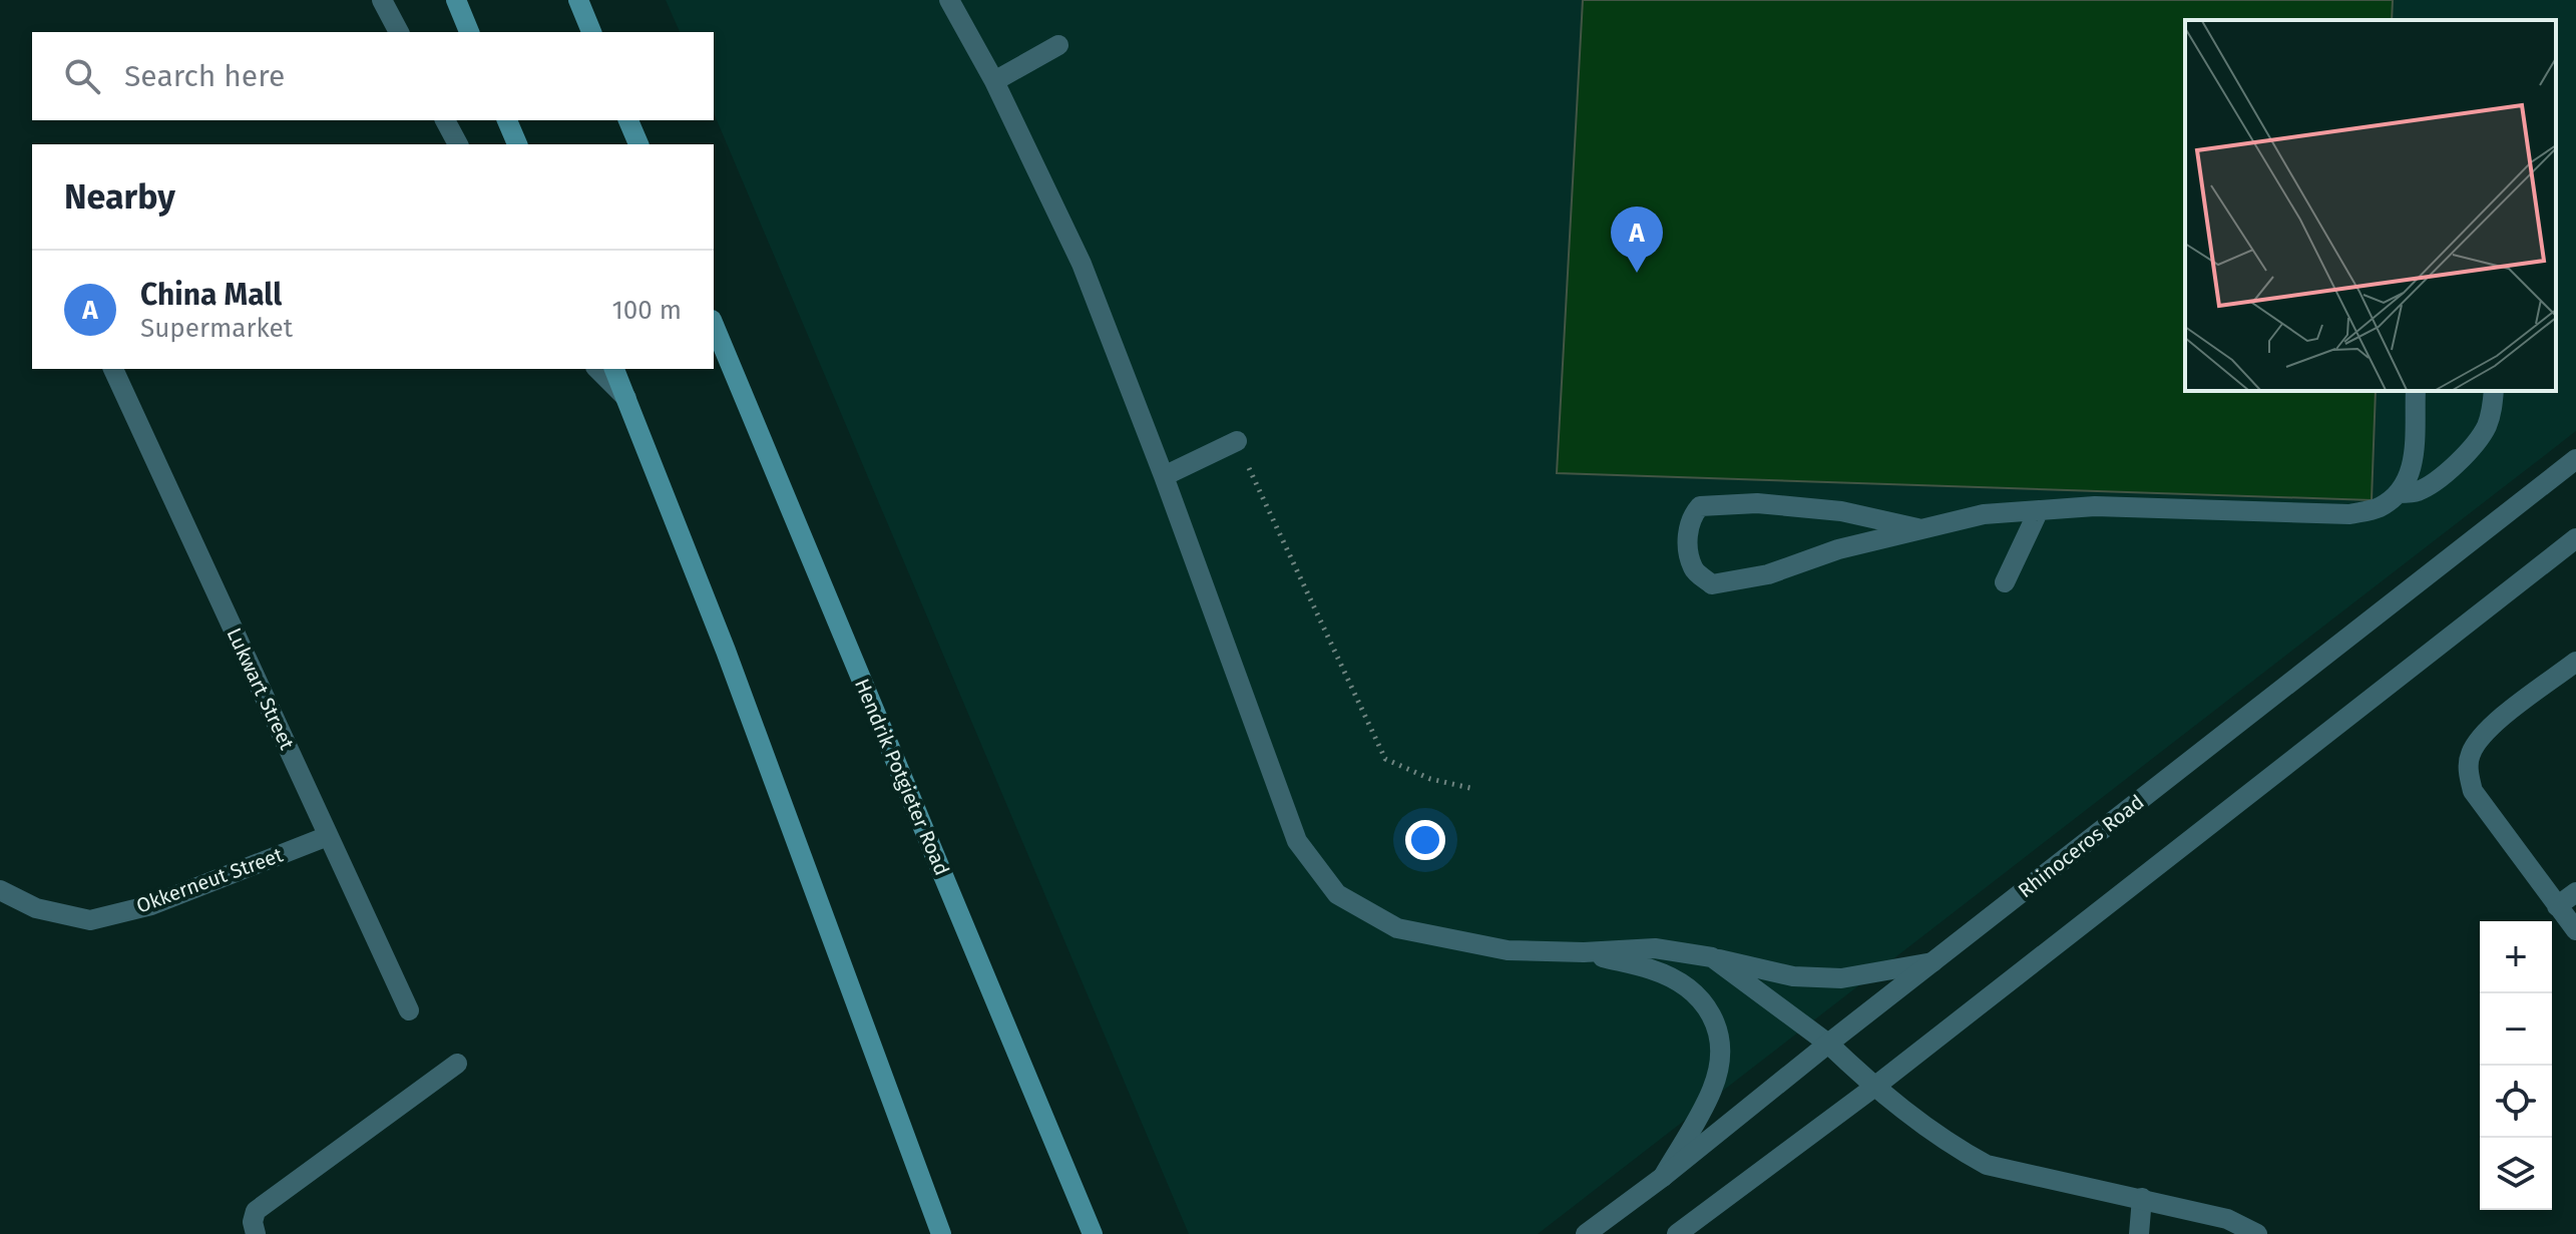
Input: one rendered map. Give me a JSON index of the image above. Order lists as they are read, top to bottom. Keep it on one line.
{"streets":{"main road":["Hendrik Potgieter Road"],"street":["Lukwart Street","Rhinoceros Road","Okkerneut Street"]},"crossings":[["Lukwart Street","Okkerneut Street"]],"page":{"search":"Search here","heading":"Nearby","pins":"A","list":[{"mark":"A","name":"China Mall","note":"Supermarket","value":"100 m"}],"map_buttons":["+","−"]}}
